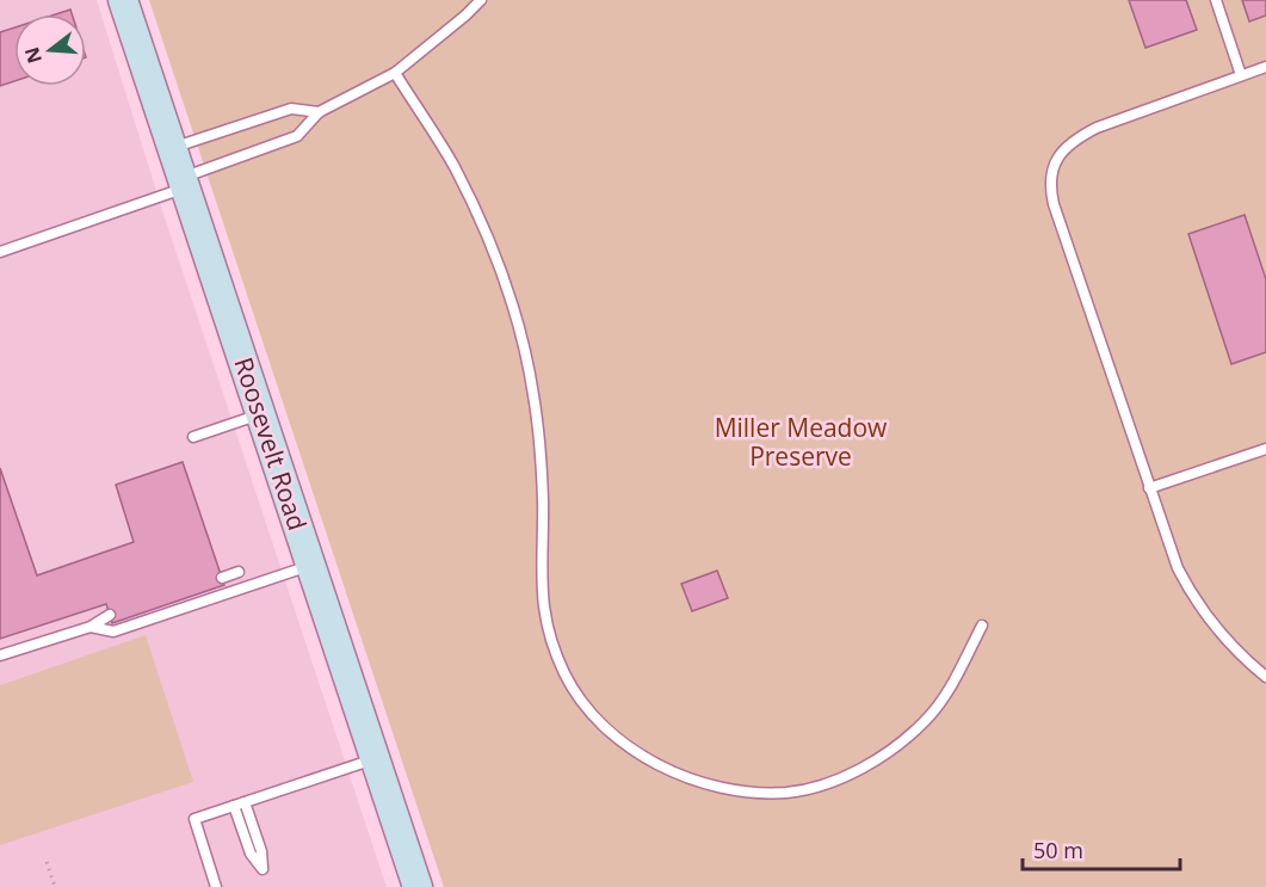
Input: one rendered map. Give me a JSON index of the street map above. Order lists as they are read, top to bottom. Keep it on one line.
{"streets":{"main road":["Roosevelt Road"]},"parks":["Miller Meadow Preserve"],"scale_bar":"50 m","north":"left"}
